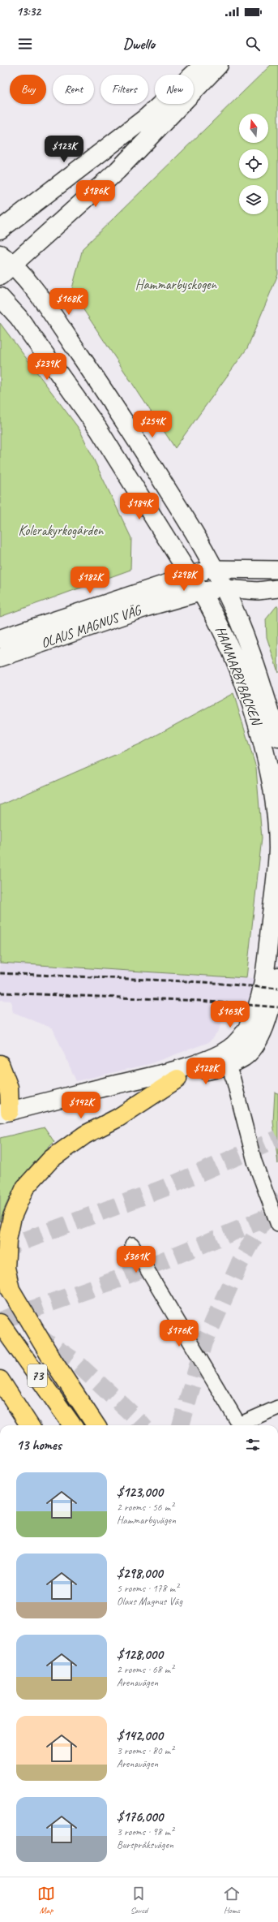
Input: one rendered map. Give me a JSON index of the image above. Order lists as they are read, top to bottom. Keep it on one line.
{"streets":{"highway":["73"],"main road":["OLAUS MAGNUS VÄG","HAMMARBYBACKEN"]},"crossings":[["OLAUS MAGNUS VÄG","HAMMARBYBACKEN"]],"parks":["Hammarbyskogen","Kolerakyrkogården"],"north":"top","page":{"status":"13:32","header":"Dwello","chip":["Buy","Rent","Filters","New"],"price":["$123K","$186K","$168K","$239K","$254K","$184K","$298K","$182K","$163K","$128K","$142K","$361K","$176K"],"heading":"13 homes","list":[{"name":"$123,000","note":"2 rooms · 56 m² · Hammarbyvägen"},{"name":"$298,000","note":"5 rooms · 178 m² · Olaus Magnus Väg"},{"name":"$128,000","note":"2 rooms · 68 m² · Arenavägen"},{"name":"$142,000","note":"3 rooms · 80 m² · Arenavägen"},{"name":"$176,000","note":"3 rooms · 98 m² · Burspråksvägen"}],"tabs":["Map","Saved","Home"]}}
